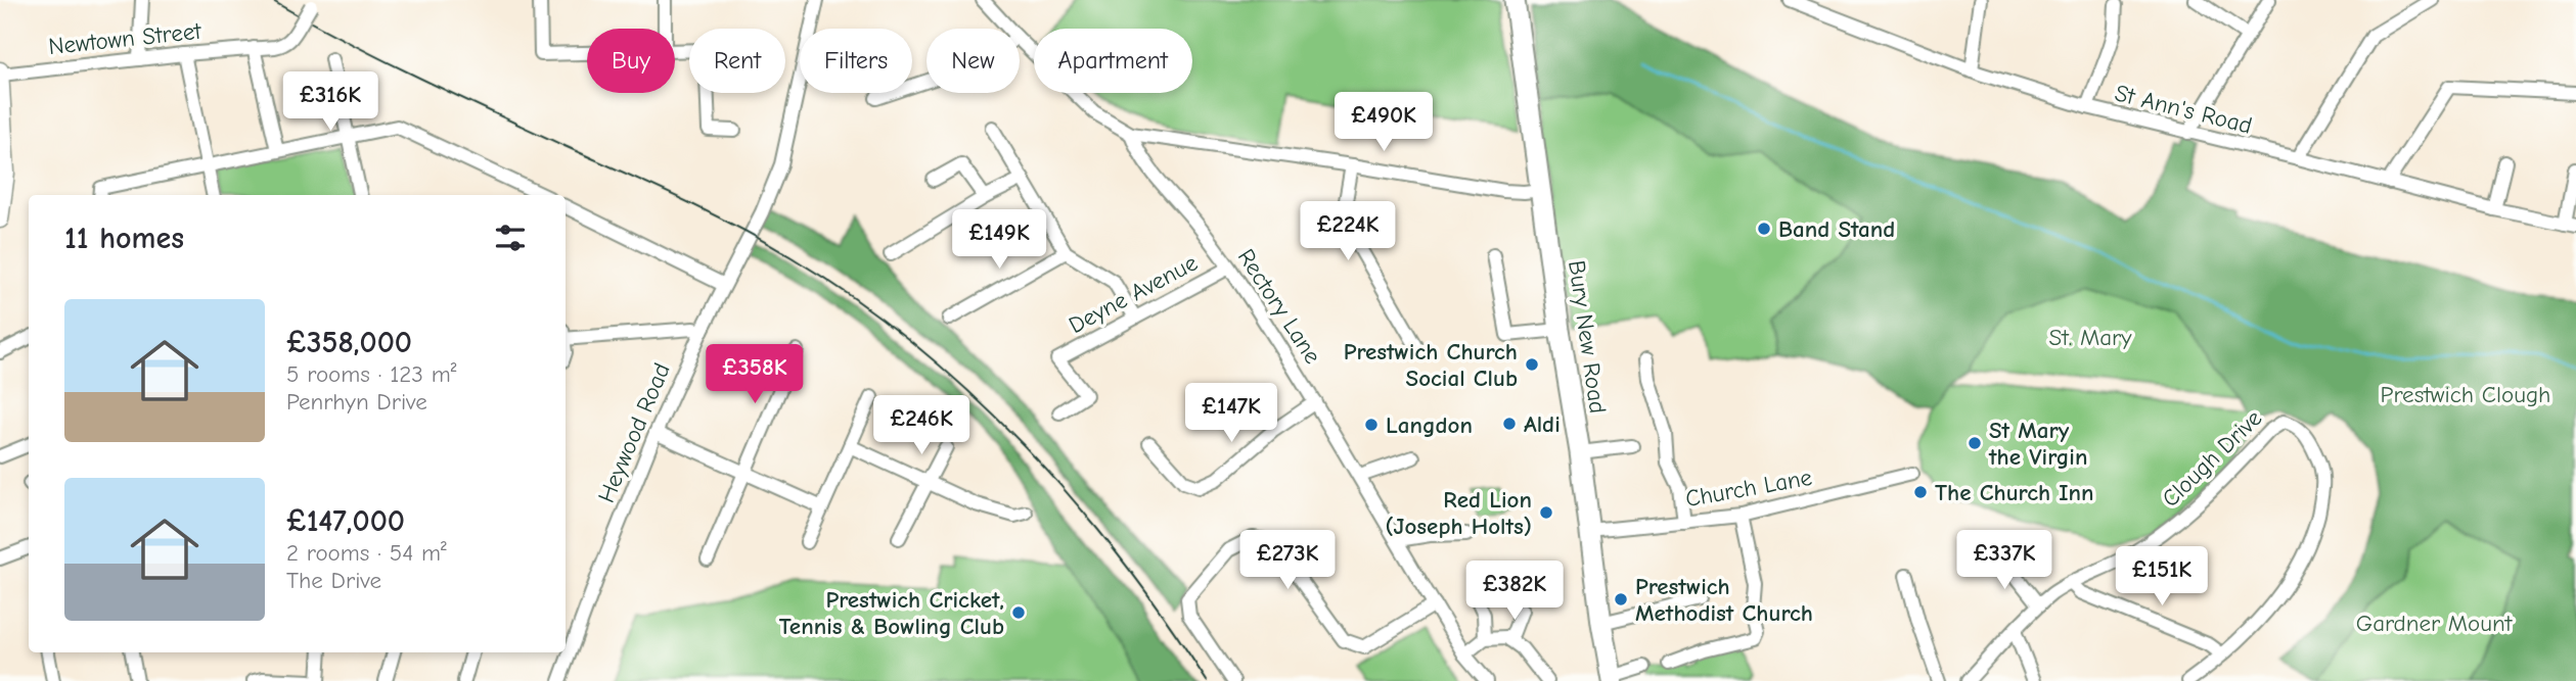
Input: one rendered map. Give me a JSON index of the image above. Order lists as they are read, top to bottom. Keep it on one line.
{"streets":{"highway":["Bury New Road"],"street":["Newtown Street","St Ann's Road","Deyne Avenue","Rectory Lane","Heywood Road","Clough Drive","Church Lane"]},"crossings":[["Deyne Avenue","Rectory Lane"],["Bury New Road","Church Lane"]],"parks":["St. Mary","Prestwich Clough","Gardner Mount"],"places":["Band Stand","Prestwich Church Social Club","Aldi","Langdon","St Mary the Virgin","The Church Inn","Red Lion (Joseph Holts)","Prestwich Methodist Church","Prestwich Cricket, Tennis & Bowling Club"],"page":{"chip":["Buy","Rent","Filters","New","Apartment"],"price":["£316K","£490K","£224K","£149K","£358K","£147K","£246K","£273K","£337K","£151K","£382K"],"heading":"11 homes","list":[{"name":"£358,000","note":"5 rooms · 123 m² · Penrhyn Drive"},{"name":"£147,000","note":"2 rooms · 54 m² · The Drive"}]}}
